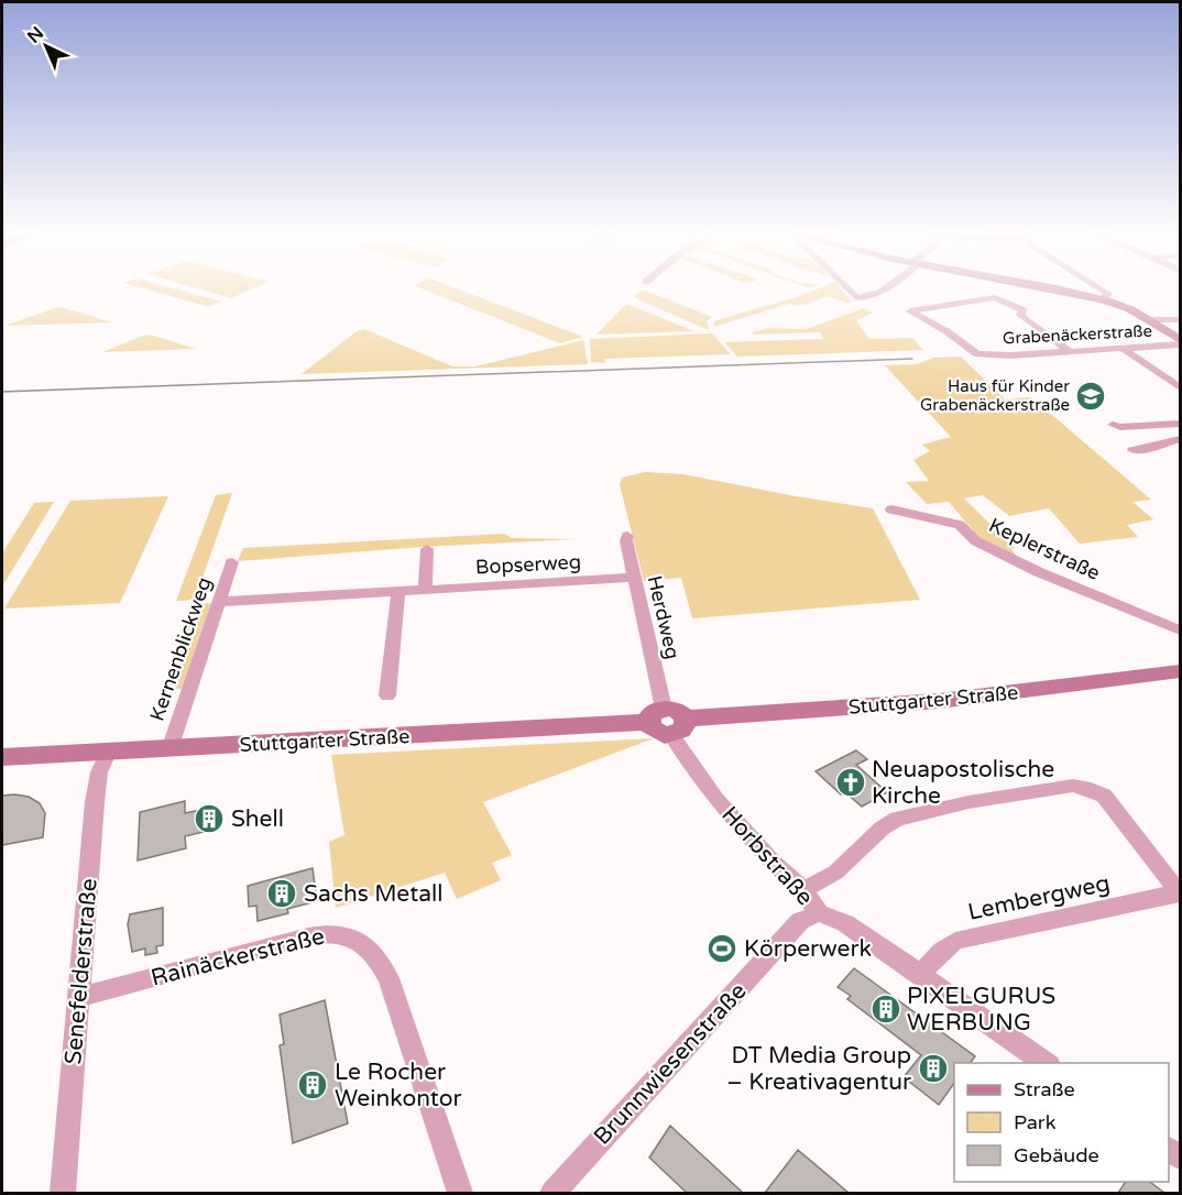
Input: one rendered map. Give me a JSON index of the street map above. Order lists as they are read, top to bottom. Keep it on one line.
{"streets":{"main road":["Stuttgarter Straße"],"street":["Grabenäckerstraße","Keplerstraße","Bopserweg","Herdweg","Kernenblickweg","Horbstraße","Lembergweg","Rainäckerstraße","Senefelderstraße","Brunnwiesenstraße"]},"crossings":[["Bopserweg","Herdweg"],["Bopserweg","Kernenblickweg"],["Herdweg","Stuttgarter Straße"],["Kernenblickweg","Stuttgarter Straße"],["Stuttgarter Straße","Horbstraße"],["Stuttgarter Straße","Senefelderstraße"],["Horbstraße","Lembergweg"],["Horbstraße","Brunnwiesenstraße"],["Rainäckerstraße","Senefelderstraße"]],"places":{"school or university":["Haus für Kinder Grabenäckerstraße"],"church":["Neuapostolische Kirche"],"building":["Shell","Sachs Metall","PIXELGURUS WERBUNG","DT Media Group – Kreativagentur","Le Rocher Weinkontor"],"sports":["Körperwerk"]},"legend":["Straße","Park","Gebäude"],"north":"top left"}
